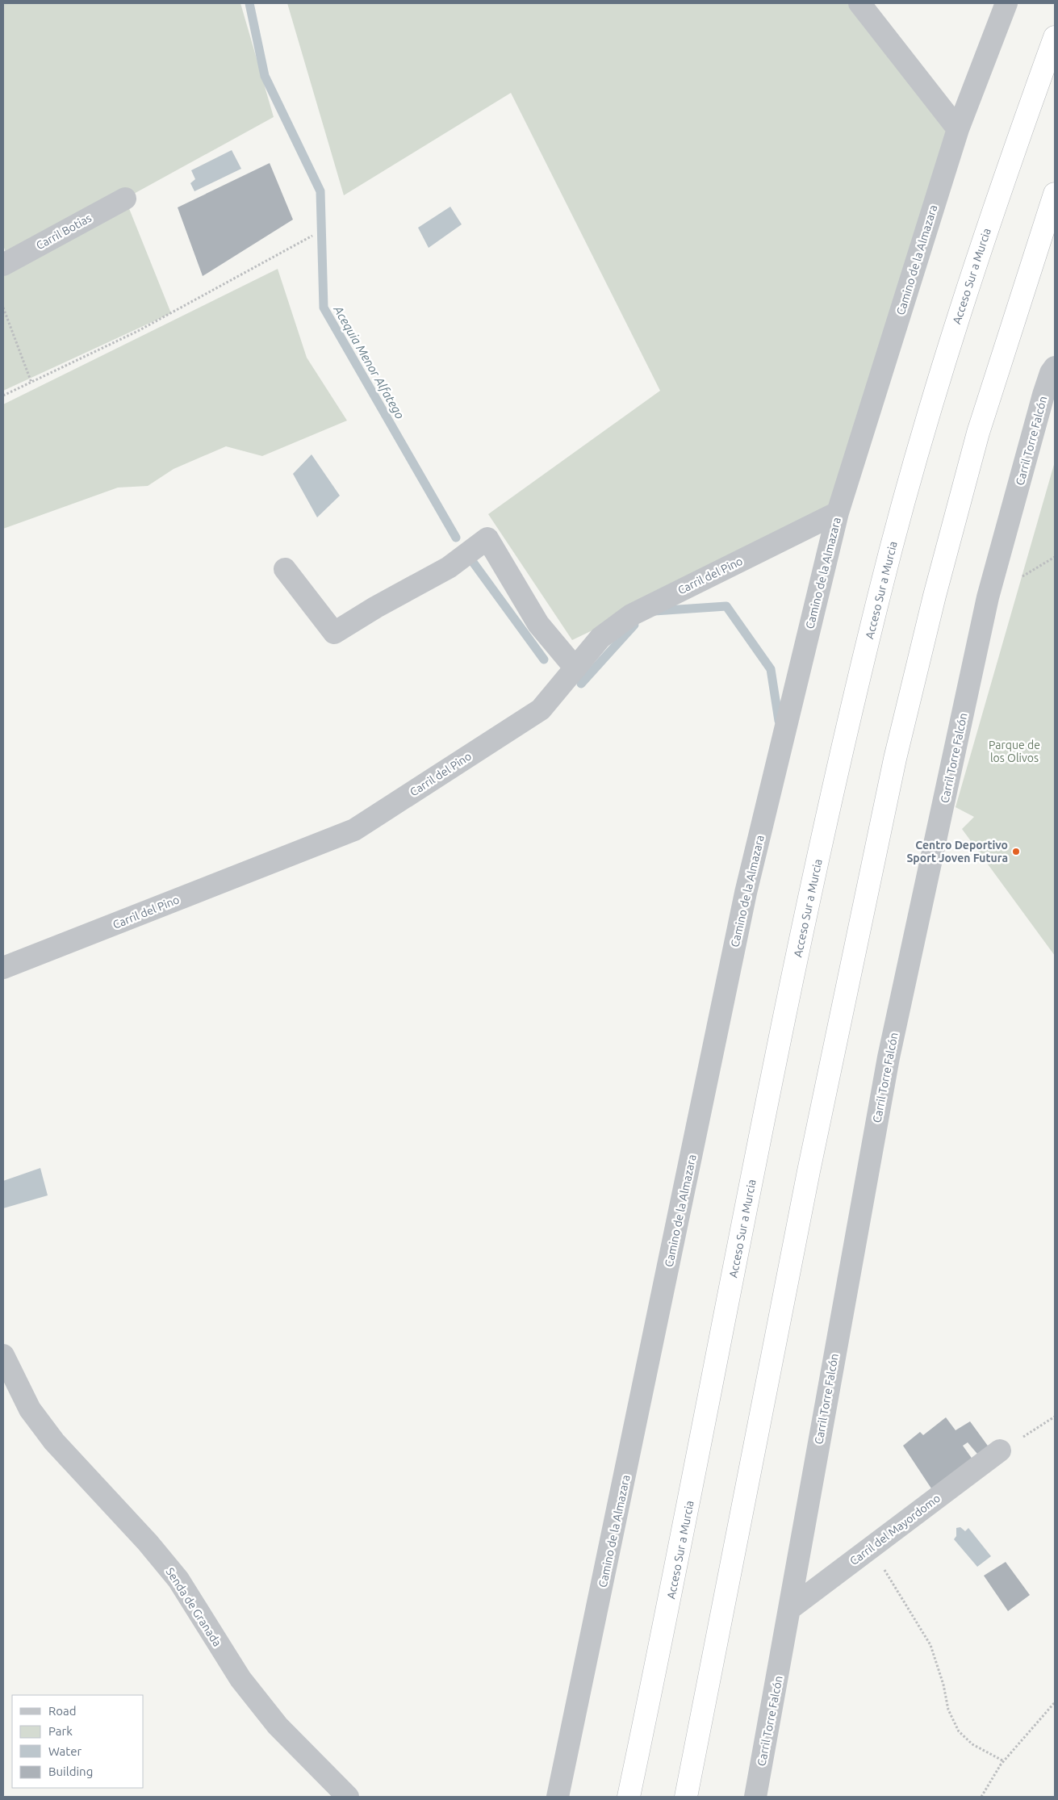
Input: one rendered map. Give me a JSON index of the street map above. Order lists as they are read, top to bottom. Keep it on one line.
{"streets":{"highway":["Acceso Sur a Murcia"],"street":["Carril Botias","Camino de la Almazara","Carril Torre Falcón","Carril del Pino","Carril del Mayordomo","Senda de Granada"]},"crossings":[["Camino de la Almazara","Carril del Pino"],["Carril Torre Falcón","Carril del Mayordomo"]],"water":["Acequia Menor Alfatego"],"parks":["Parque de los Olivos"],"places":["Centro Deportivo Sport Joven Futura"],"legend":["Road","Park","Water","Building"]}
